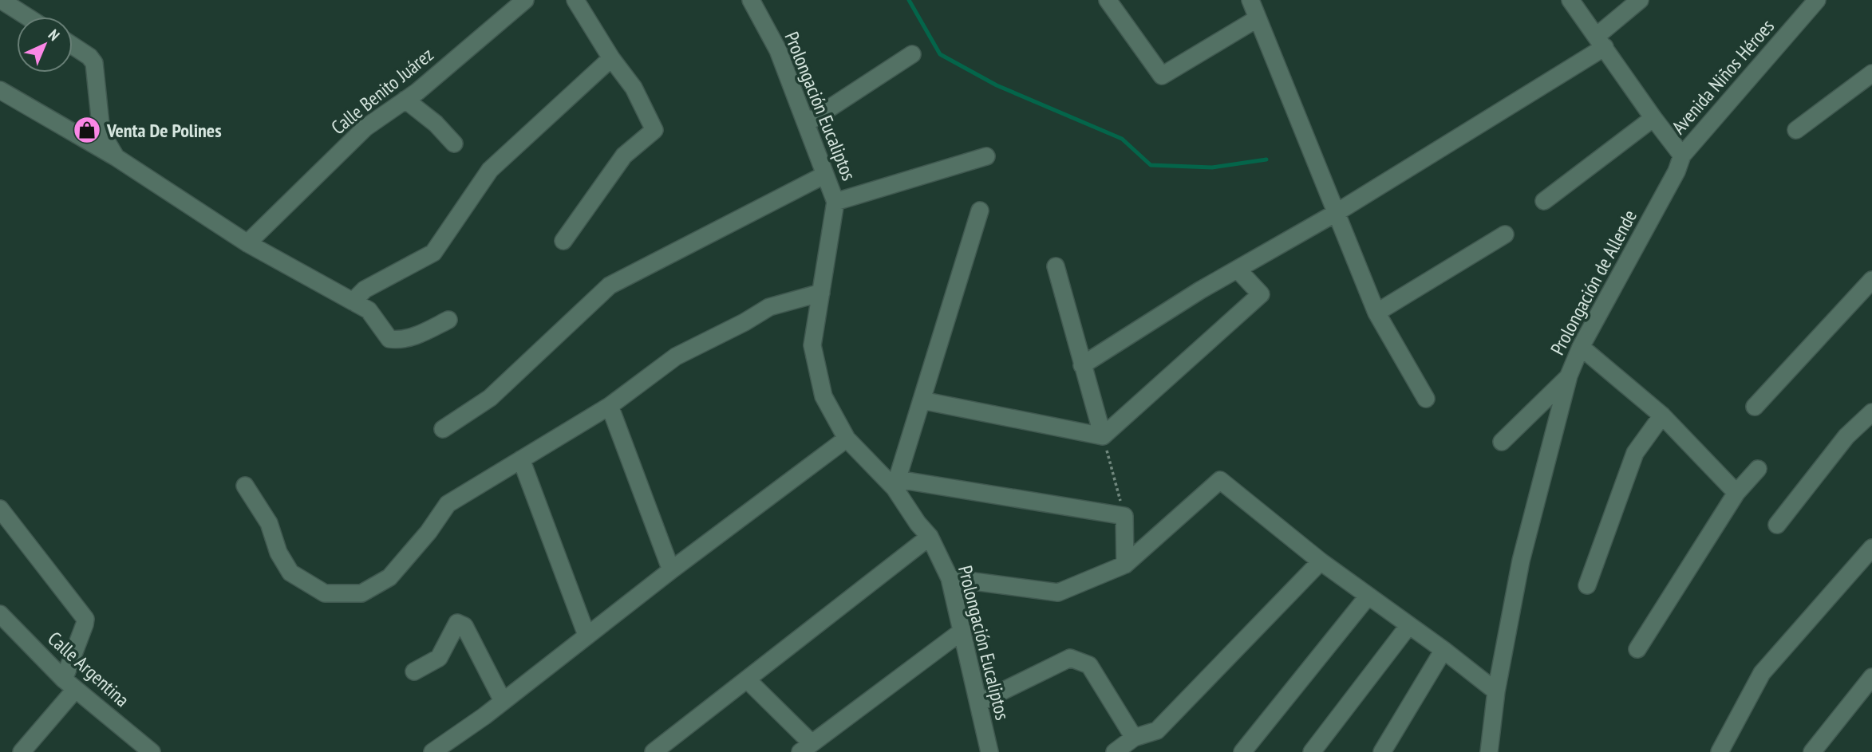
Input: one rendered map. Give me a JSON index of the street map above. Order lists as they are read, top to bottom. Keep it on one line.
{"streets":{"street":["Avenida Niños Héroes","Calle Benito Juárez","Prolongación Eucaliptos","Prolongación de Allende","Calle Argentina"]},"crossings":[["Avenida Niños Héroes","Prolongación de Allende"]],"places":{"shop":["Venta De Polines"]},"north":"top right"}
